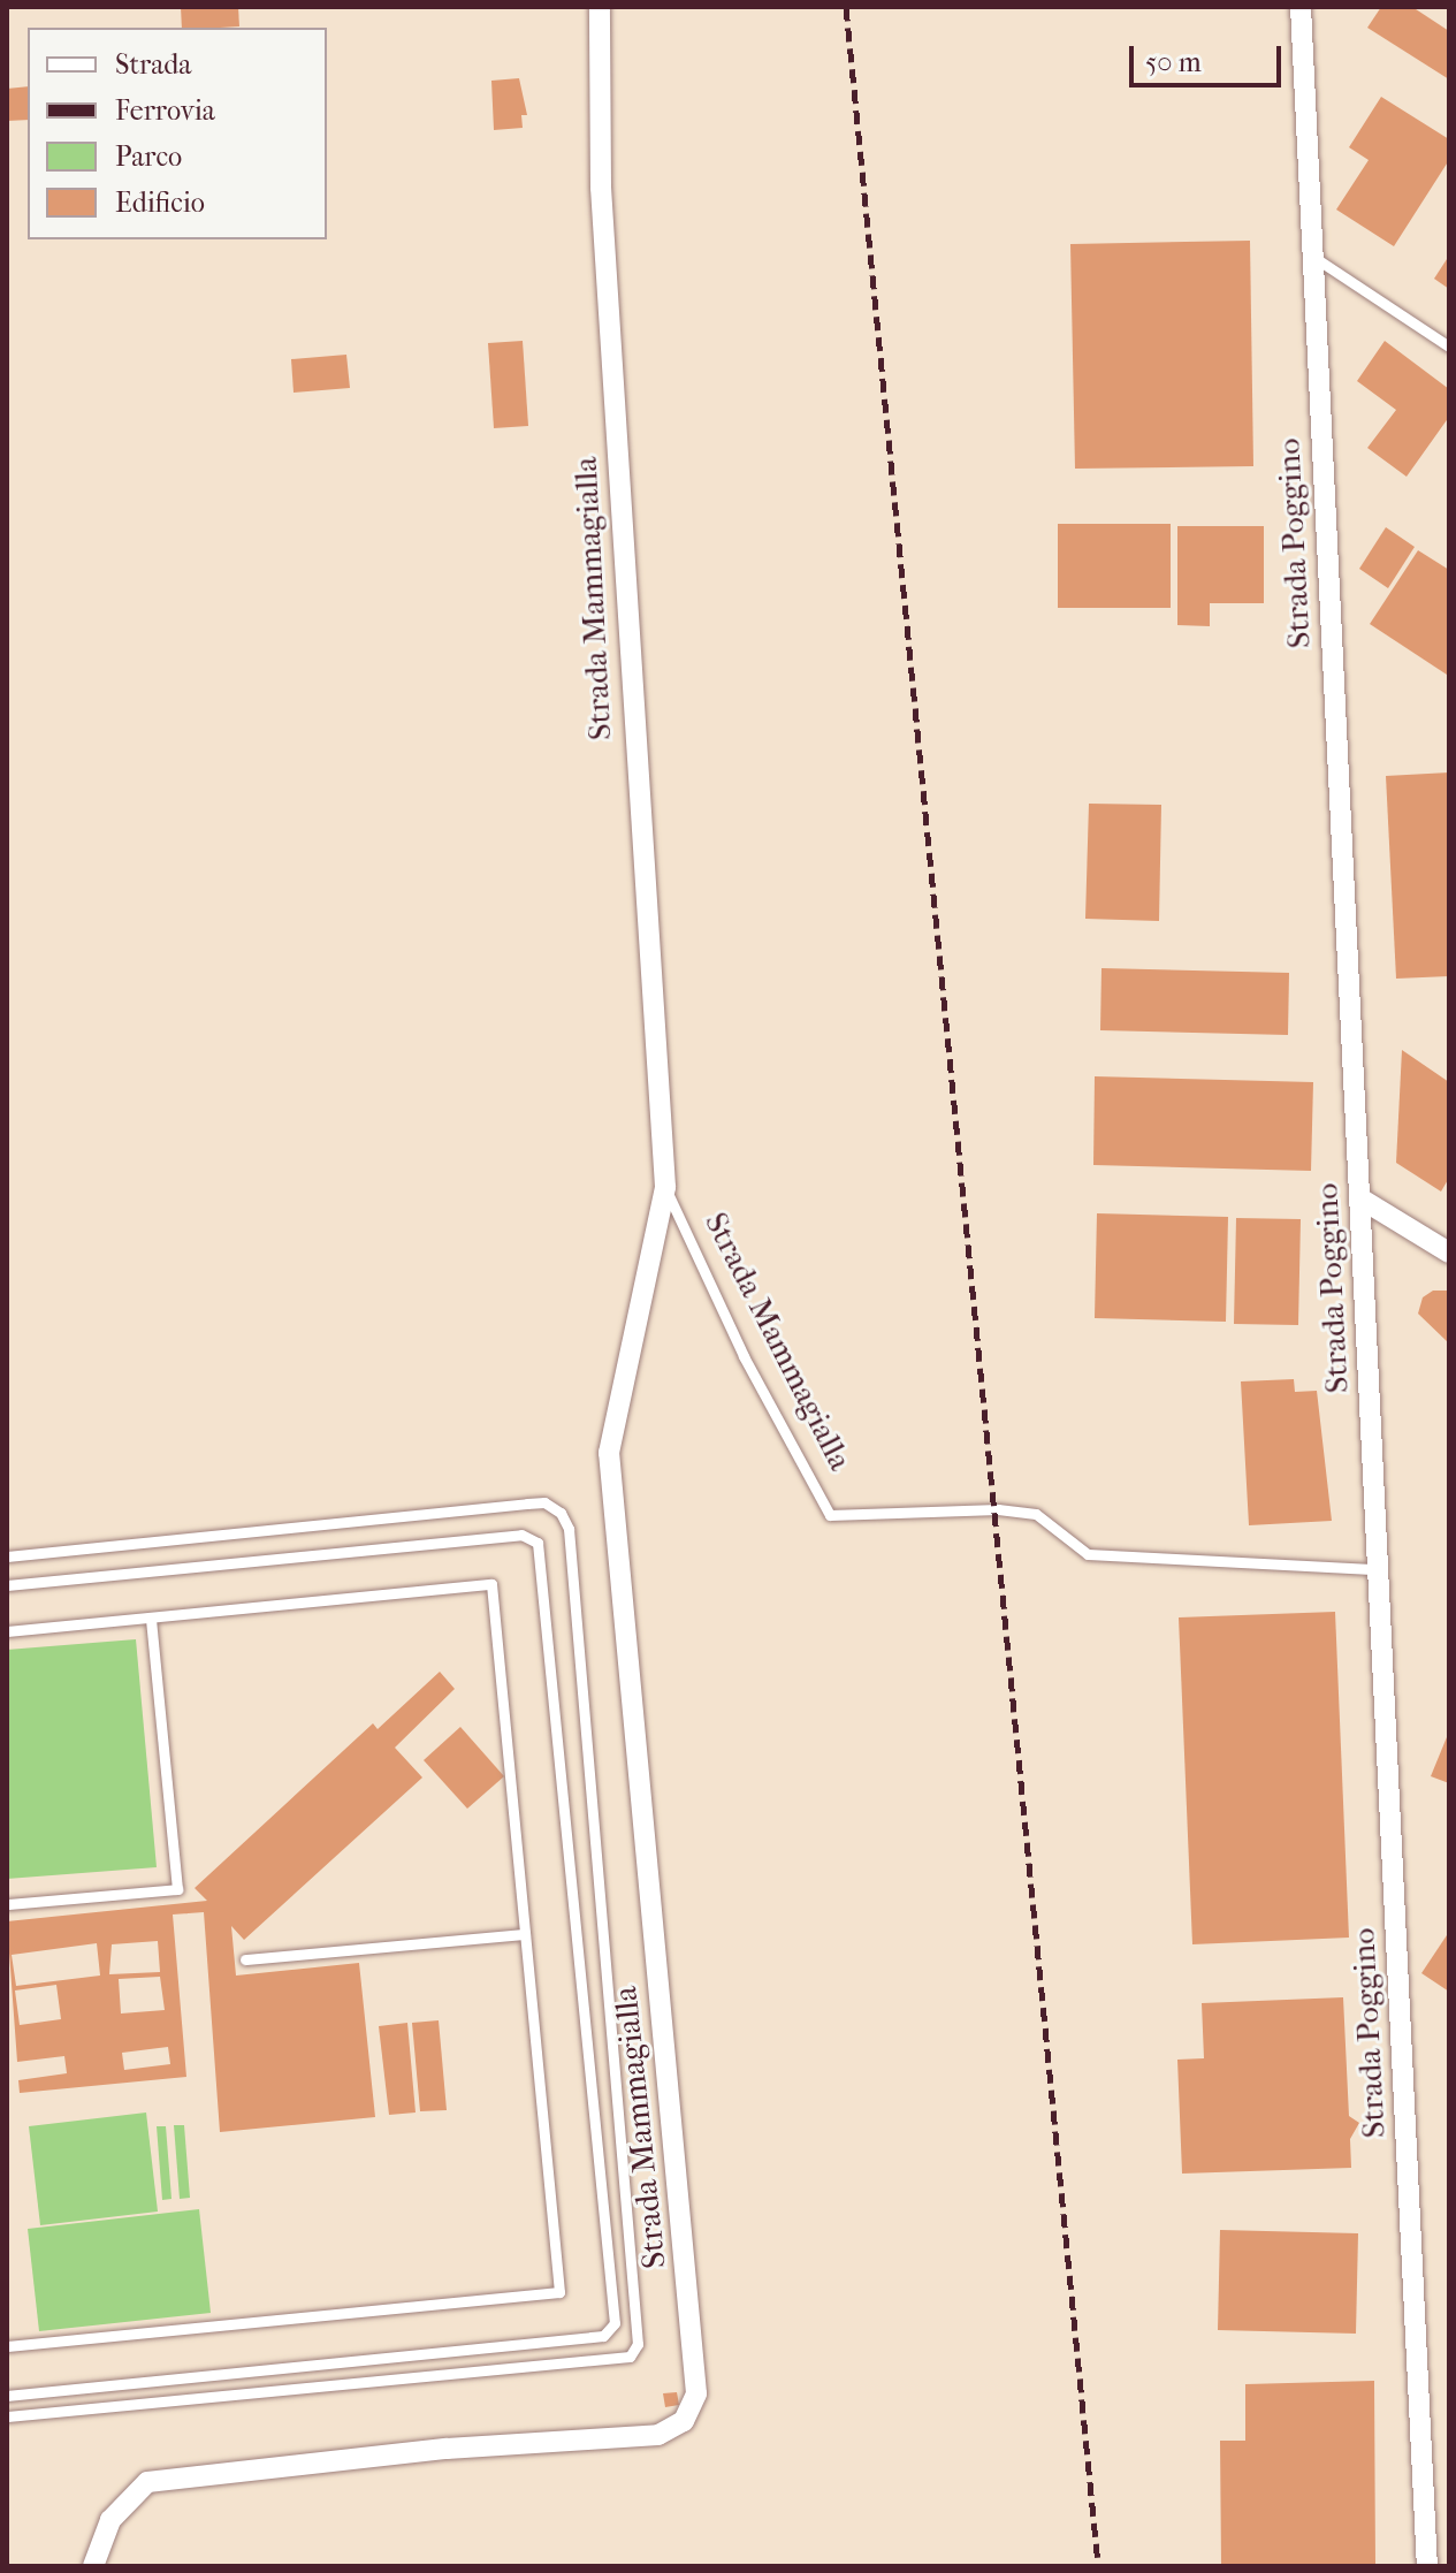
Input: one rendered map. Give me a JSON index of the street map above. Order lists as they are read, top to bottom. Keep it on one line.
{"streets":{"street":["Strada Poggino","Strada Mammagialla"]},"crossings":[["Strada Poggino","Strada Mammagialla"]],"legend":["Strada","Ferrovia","Parco","Edificio"],"scale_bar":"50 m"}
